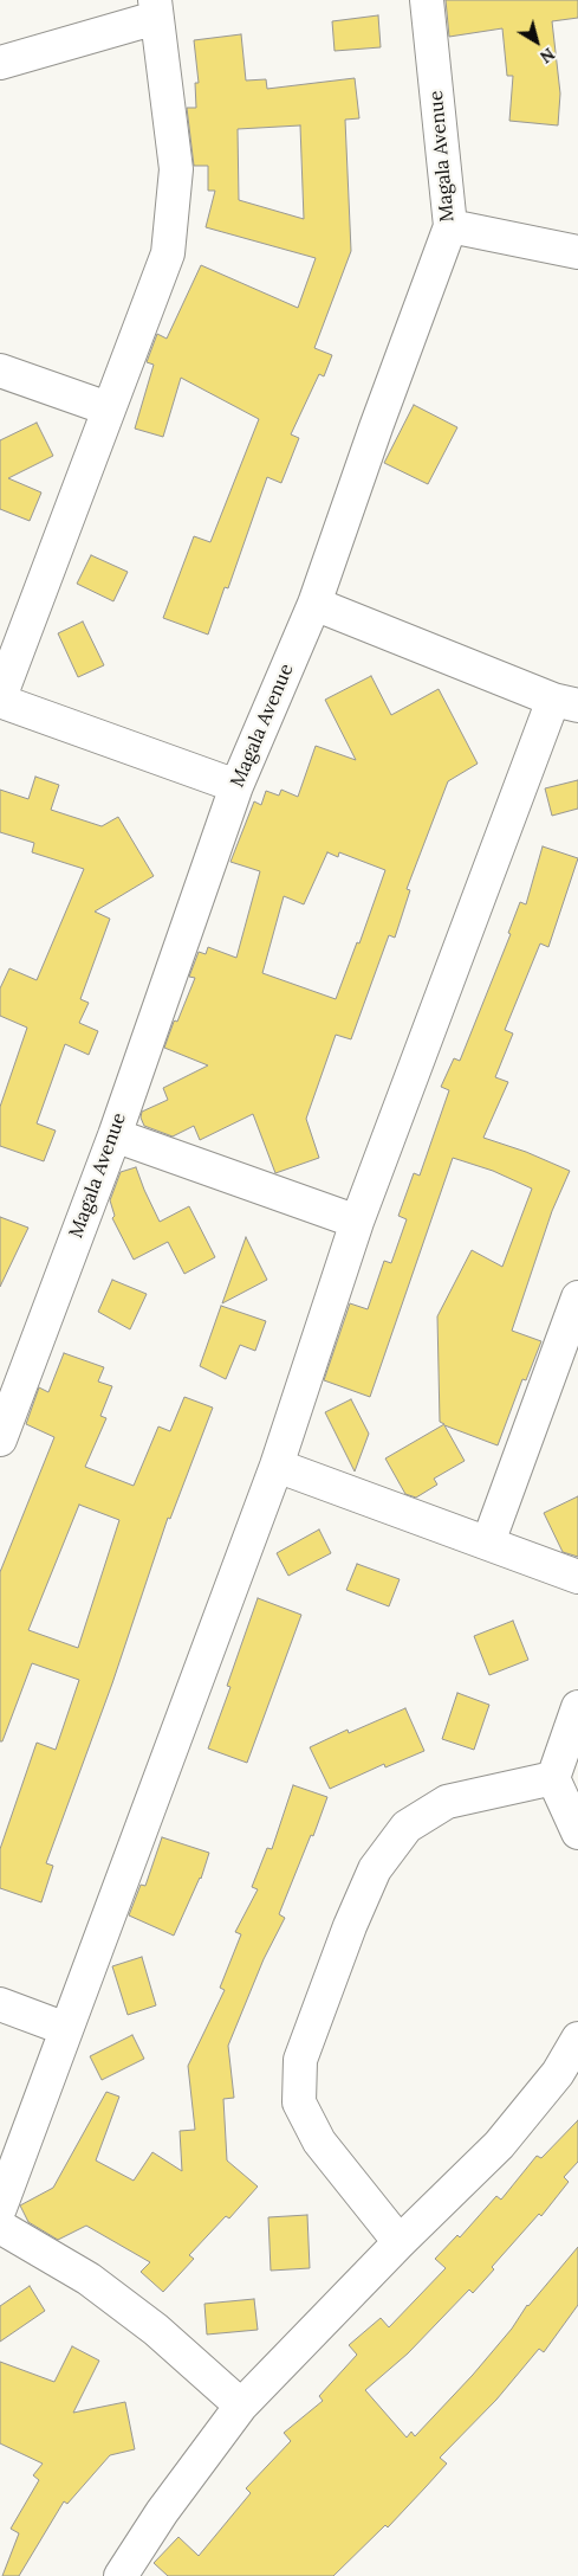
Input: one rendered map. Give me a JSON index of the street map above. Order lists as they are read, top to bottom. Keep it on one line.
{"streets":{"street":["Magala Avenue"]},"north":"bottom right"}
